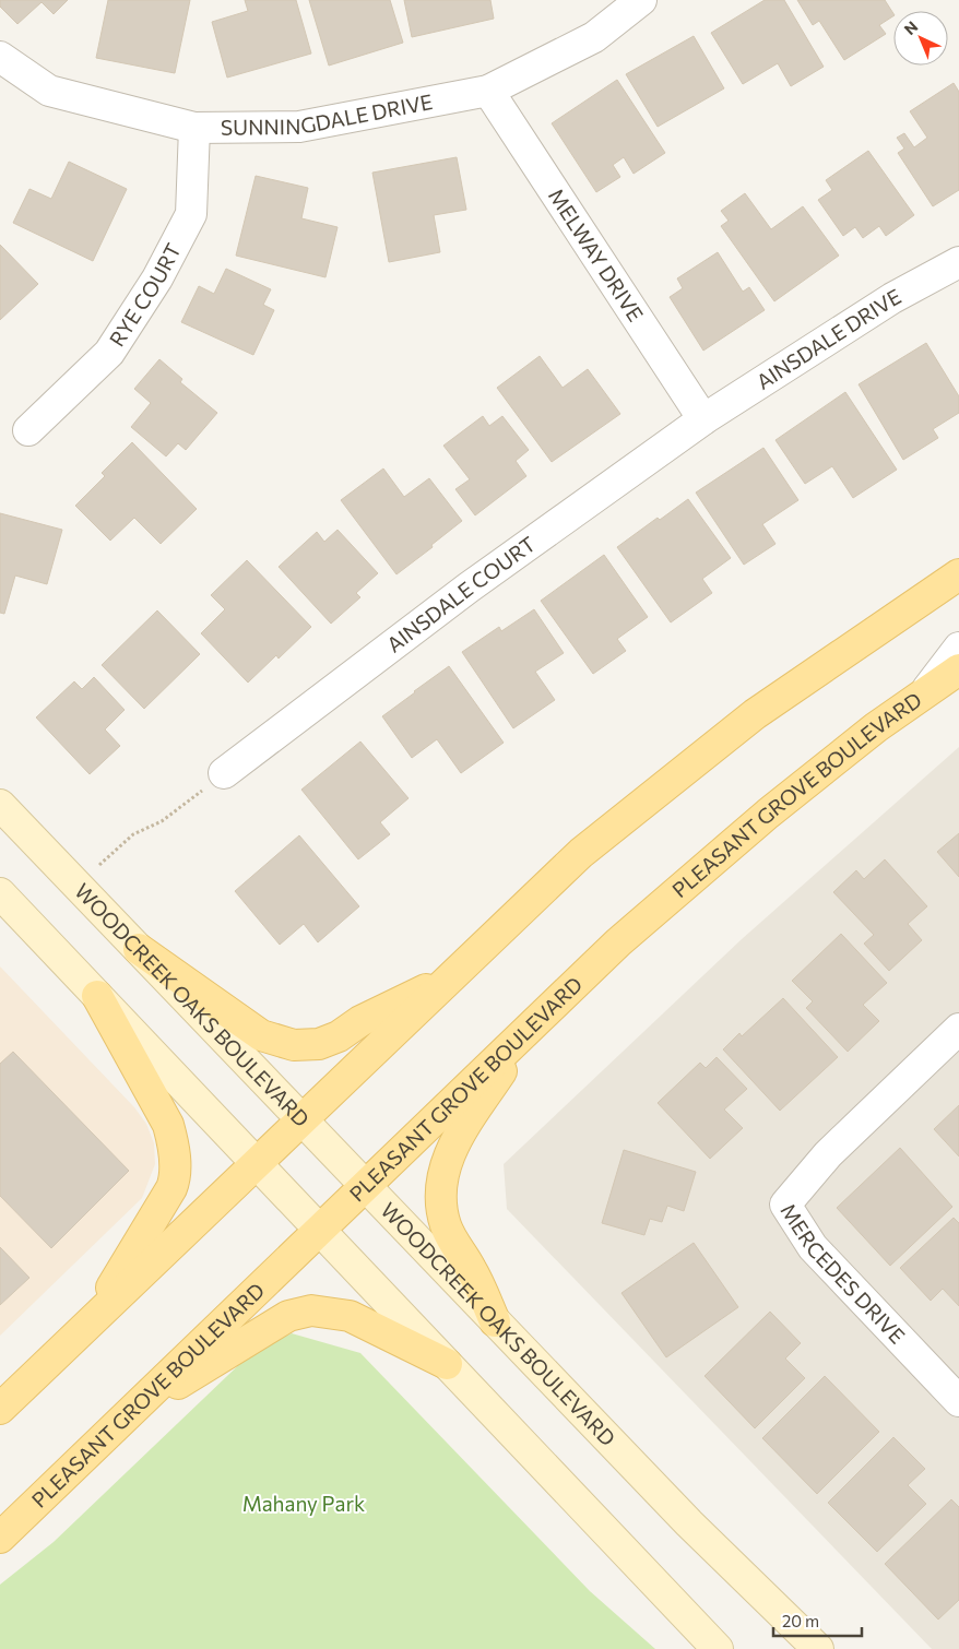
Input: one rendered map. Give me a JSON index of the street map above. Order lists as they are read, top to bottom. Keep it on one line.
{"streets":{"main road":["PLEASANT GROVE BOULEVARD","WOODCREEK OAKS BOULEVARD"],"street":["SUNNINGDALE DRIVE","MELWAY DRIVE","RYE COURT","AINSDALE DRIVE","AINSDALE COURT","MERCEDES DRIVE"]},"crossings":[["SUNNINGDALE DRIVE","MELWAY DRIVE"],["SUNNINGDALE DRIVE","RYE COURT"],["MELWAY DRIVE","AINSDALE DRIVE"],["MELWAY DRIVE","AINSDALE COURT"],["AINSDALE DRIVE","AINSDALE COURT"],["PLEASANT GROVE BOULEVARD","WOODCREEK OAKS BOULEVARD"]],"parks":["Mahany Park"],"scale_bar":"20 m","north":"top left"}
